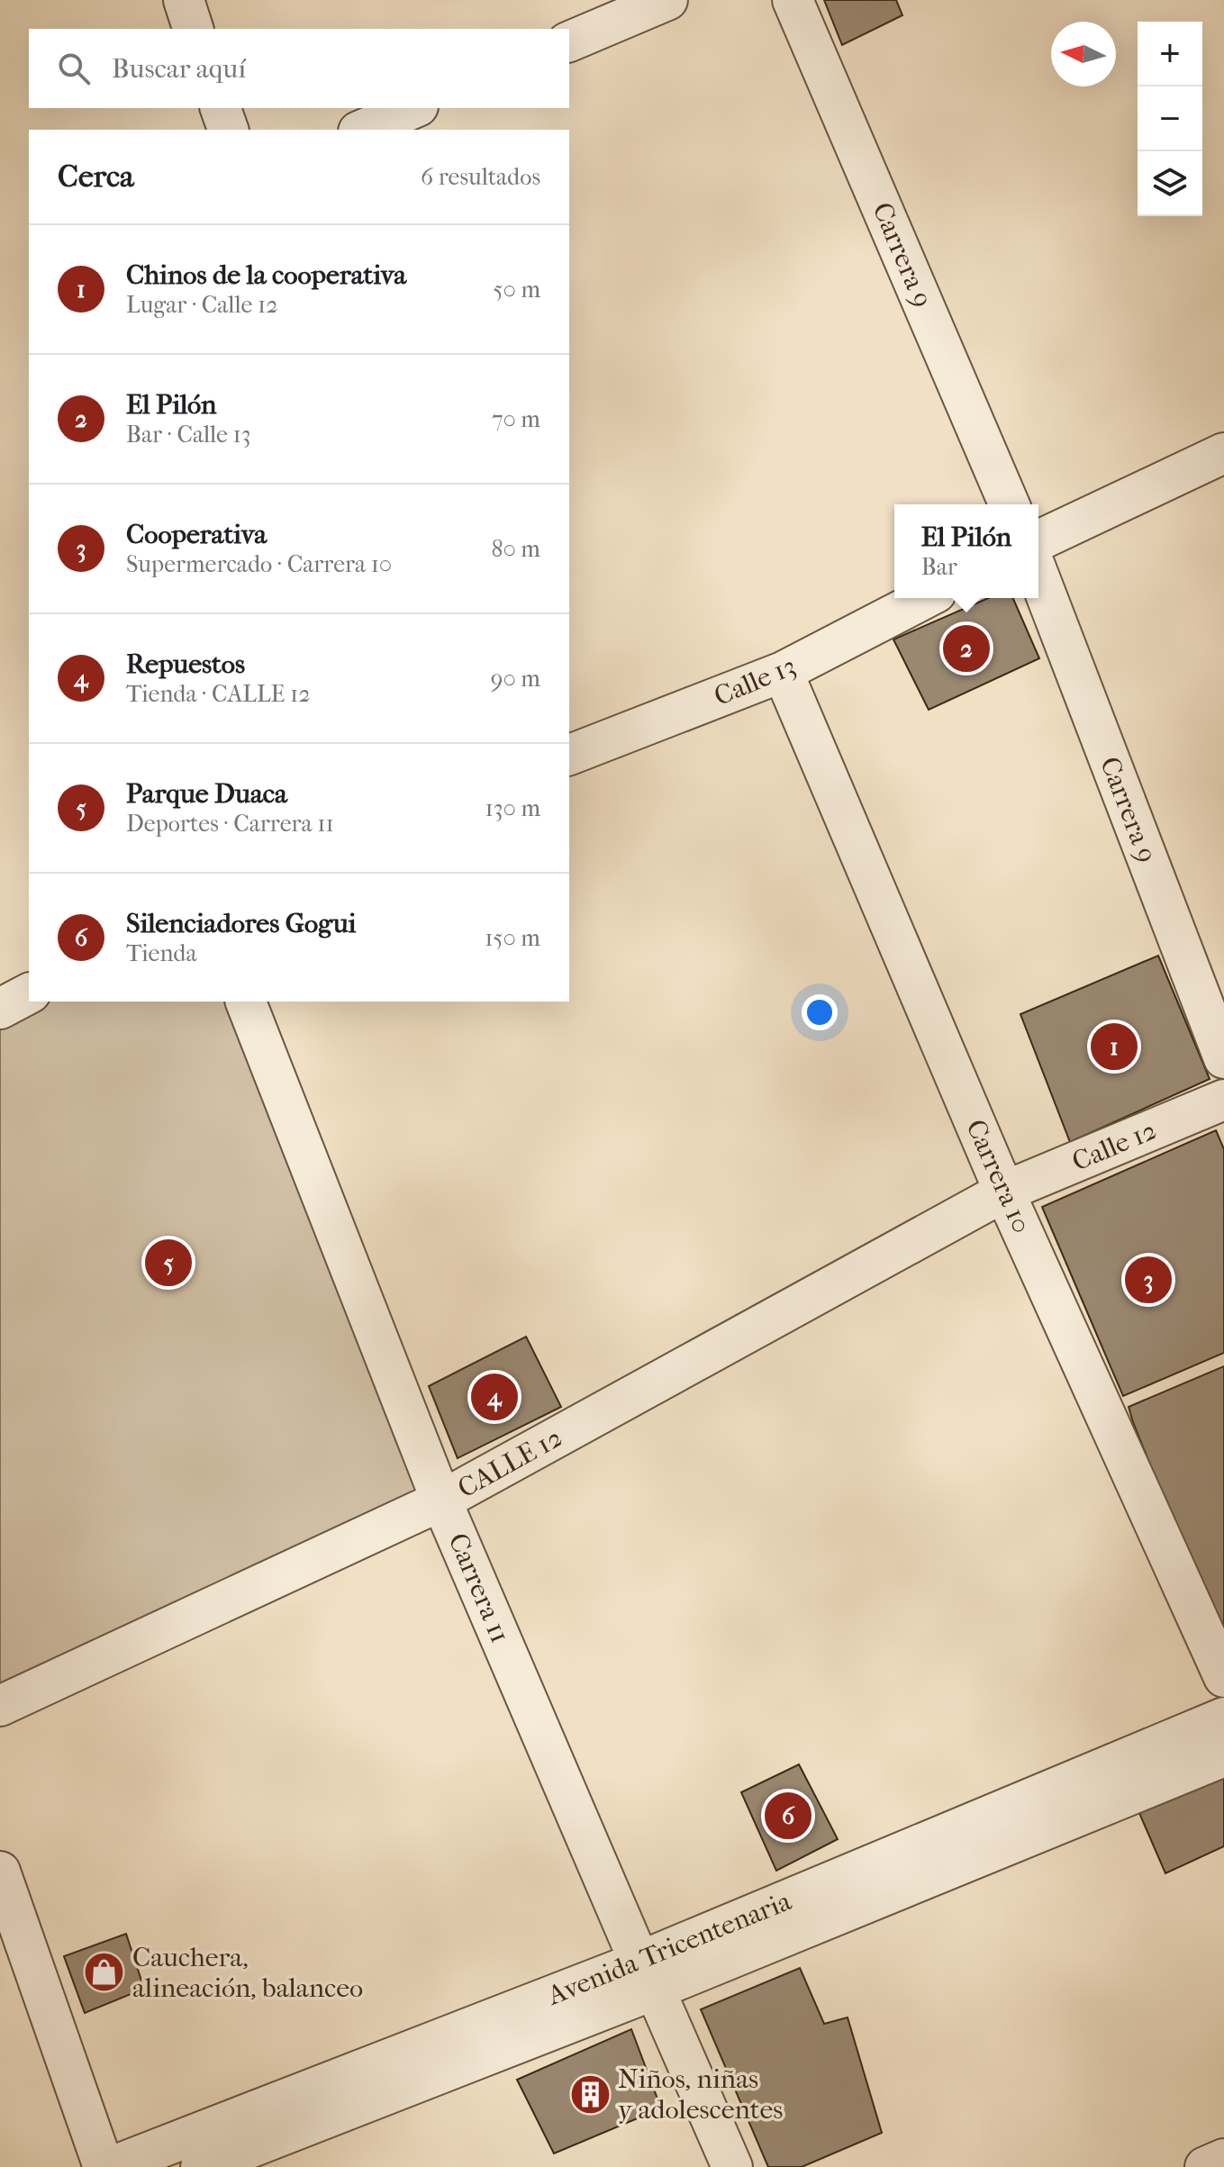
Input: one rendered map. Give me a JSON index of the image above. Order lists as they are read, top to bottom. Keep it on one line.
{"streets":{"street":["Carrera 9","Calle 13","Calle 12","Carrera 10","CALLE 12","Carrera 11","Avenida Tricentenaria"]},"crossings":[["Calle 13","Carrera 10"],["Calle 12","Carrera 10"],["Calle 12","CALLE 12"],["Carrera 10","CALLE 12"],["CALLE 12","Carrera 11"],["Carrera 11","Avenida Tricentenaria"]],"places":{"shop":["Cauchera, alineación, balanceo"],"building":["Niños, niñas y adolescentes"]},"north":"left","page":{"map_buttons":["+","−"],"search":"Buscar aquí","heading":["Cerca","6 resultados"],"list":[{"mark":"1","name":"Chinos de la cooperativa","note":"Lugar · Calle 12","value":"50 m"},{"mark":"2","name":"El Pilón","note":"Bar · Calle 13","value":"70 m"},{"mark":"3","name":"Cooperativa","note":"Supermercado · Carrera 10","value":"80 m"},{"mark":"4","name":"Repuestos","note":"Tienda · CALLE 12","value":"90 m"},{"mark":"5","name":"Parque Duaca","note":"Deportes · Carrera 11","value":"130 m"},{"mark":"6","name":"Silenciadores Gogui","note":"Tienda","value":"150 m"}],"popup":["El Pilón","Bar"],"pins":["2","1","5","3","4","6"]}}
